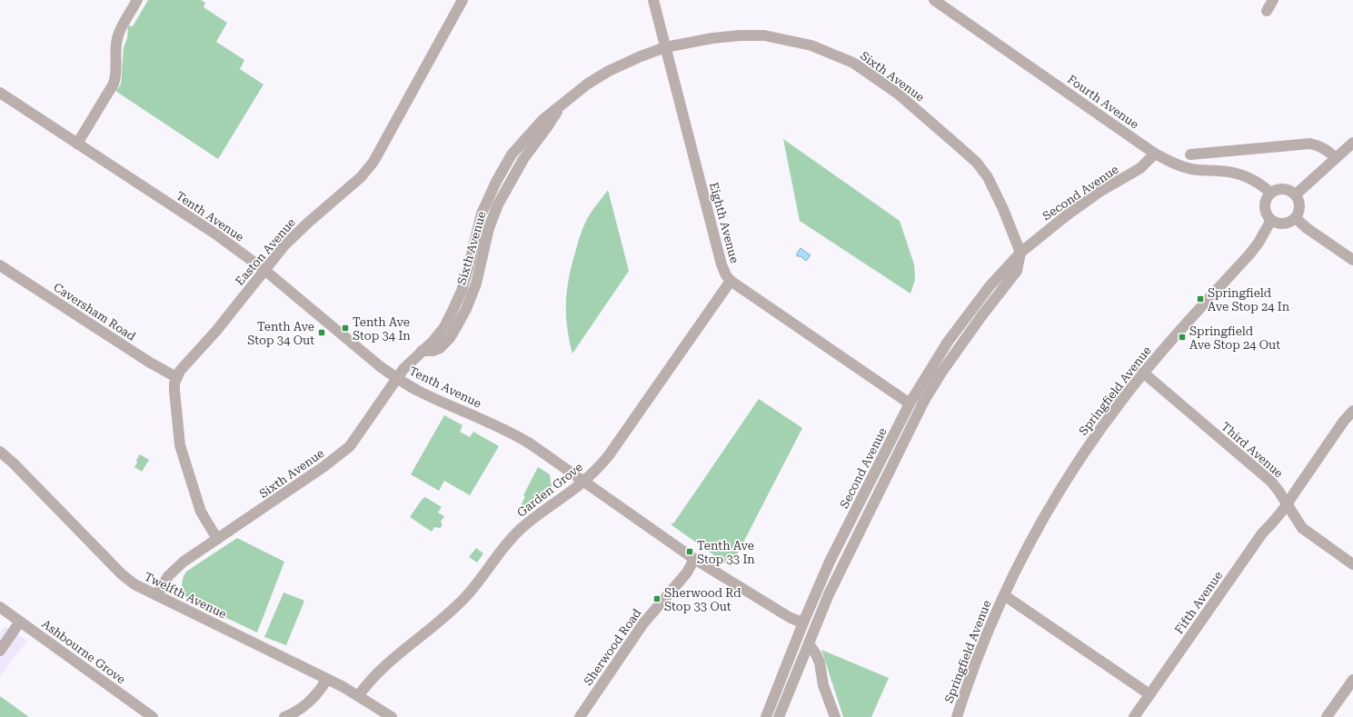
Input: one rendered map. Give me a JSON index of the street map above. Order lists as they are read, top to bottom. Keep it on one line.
{"streets":{"street":["Sixth Avenue","Fourth Avenue","Second Avenue","Tenth Avenue","Eighth Avenue","Easton Avenue","Caversham Road","Springfield Avenue","Third Avenue","Garden Grove","Twelfth Avenue","Fifth Avenue","Sherwood Road","Ashbourne Grove"]},"crossings":[["Sixth Avenue","Second Avenue"],["Sixth Avenue","Tenth Avenue"],["Sixth Avenue","Eighth Avenue"],["Sixth Avenue","Twelfth Avenue"],["Fourth Avenue","Second Avenue"],["Fourth Avenue","Springfield Avenue"],["Second Avenue","Tenth Avenue"],["Second Avenue","Eighth Avenue"],["Tenth Avenue","Easton Avenue"],["Tenth Avenue","Garden Grove"],["Tenth Avenue","Sherwood Road"],["Eighth Avenue","Garden Grove"],["Easton Avenue","Caversham Road"],["Springfield Avenue","Third Avenue"],["Springfield Avenue","Fifth Avenue"],["Third Avenue","Fifth Avenue"],["Garden Grove","Twelfth Avenue"]],"places":{"transit":["Springfield Ave Stop 24 In","Tenth Ave Stop 34 In","Tenth Ave Stop 34 Out","Springfield Ave Stop 24 Out","Tenth Ave Stop 33 In","Sherwood Rd Stop 33 Out"]}}
